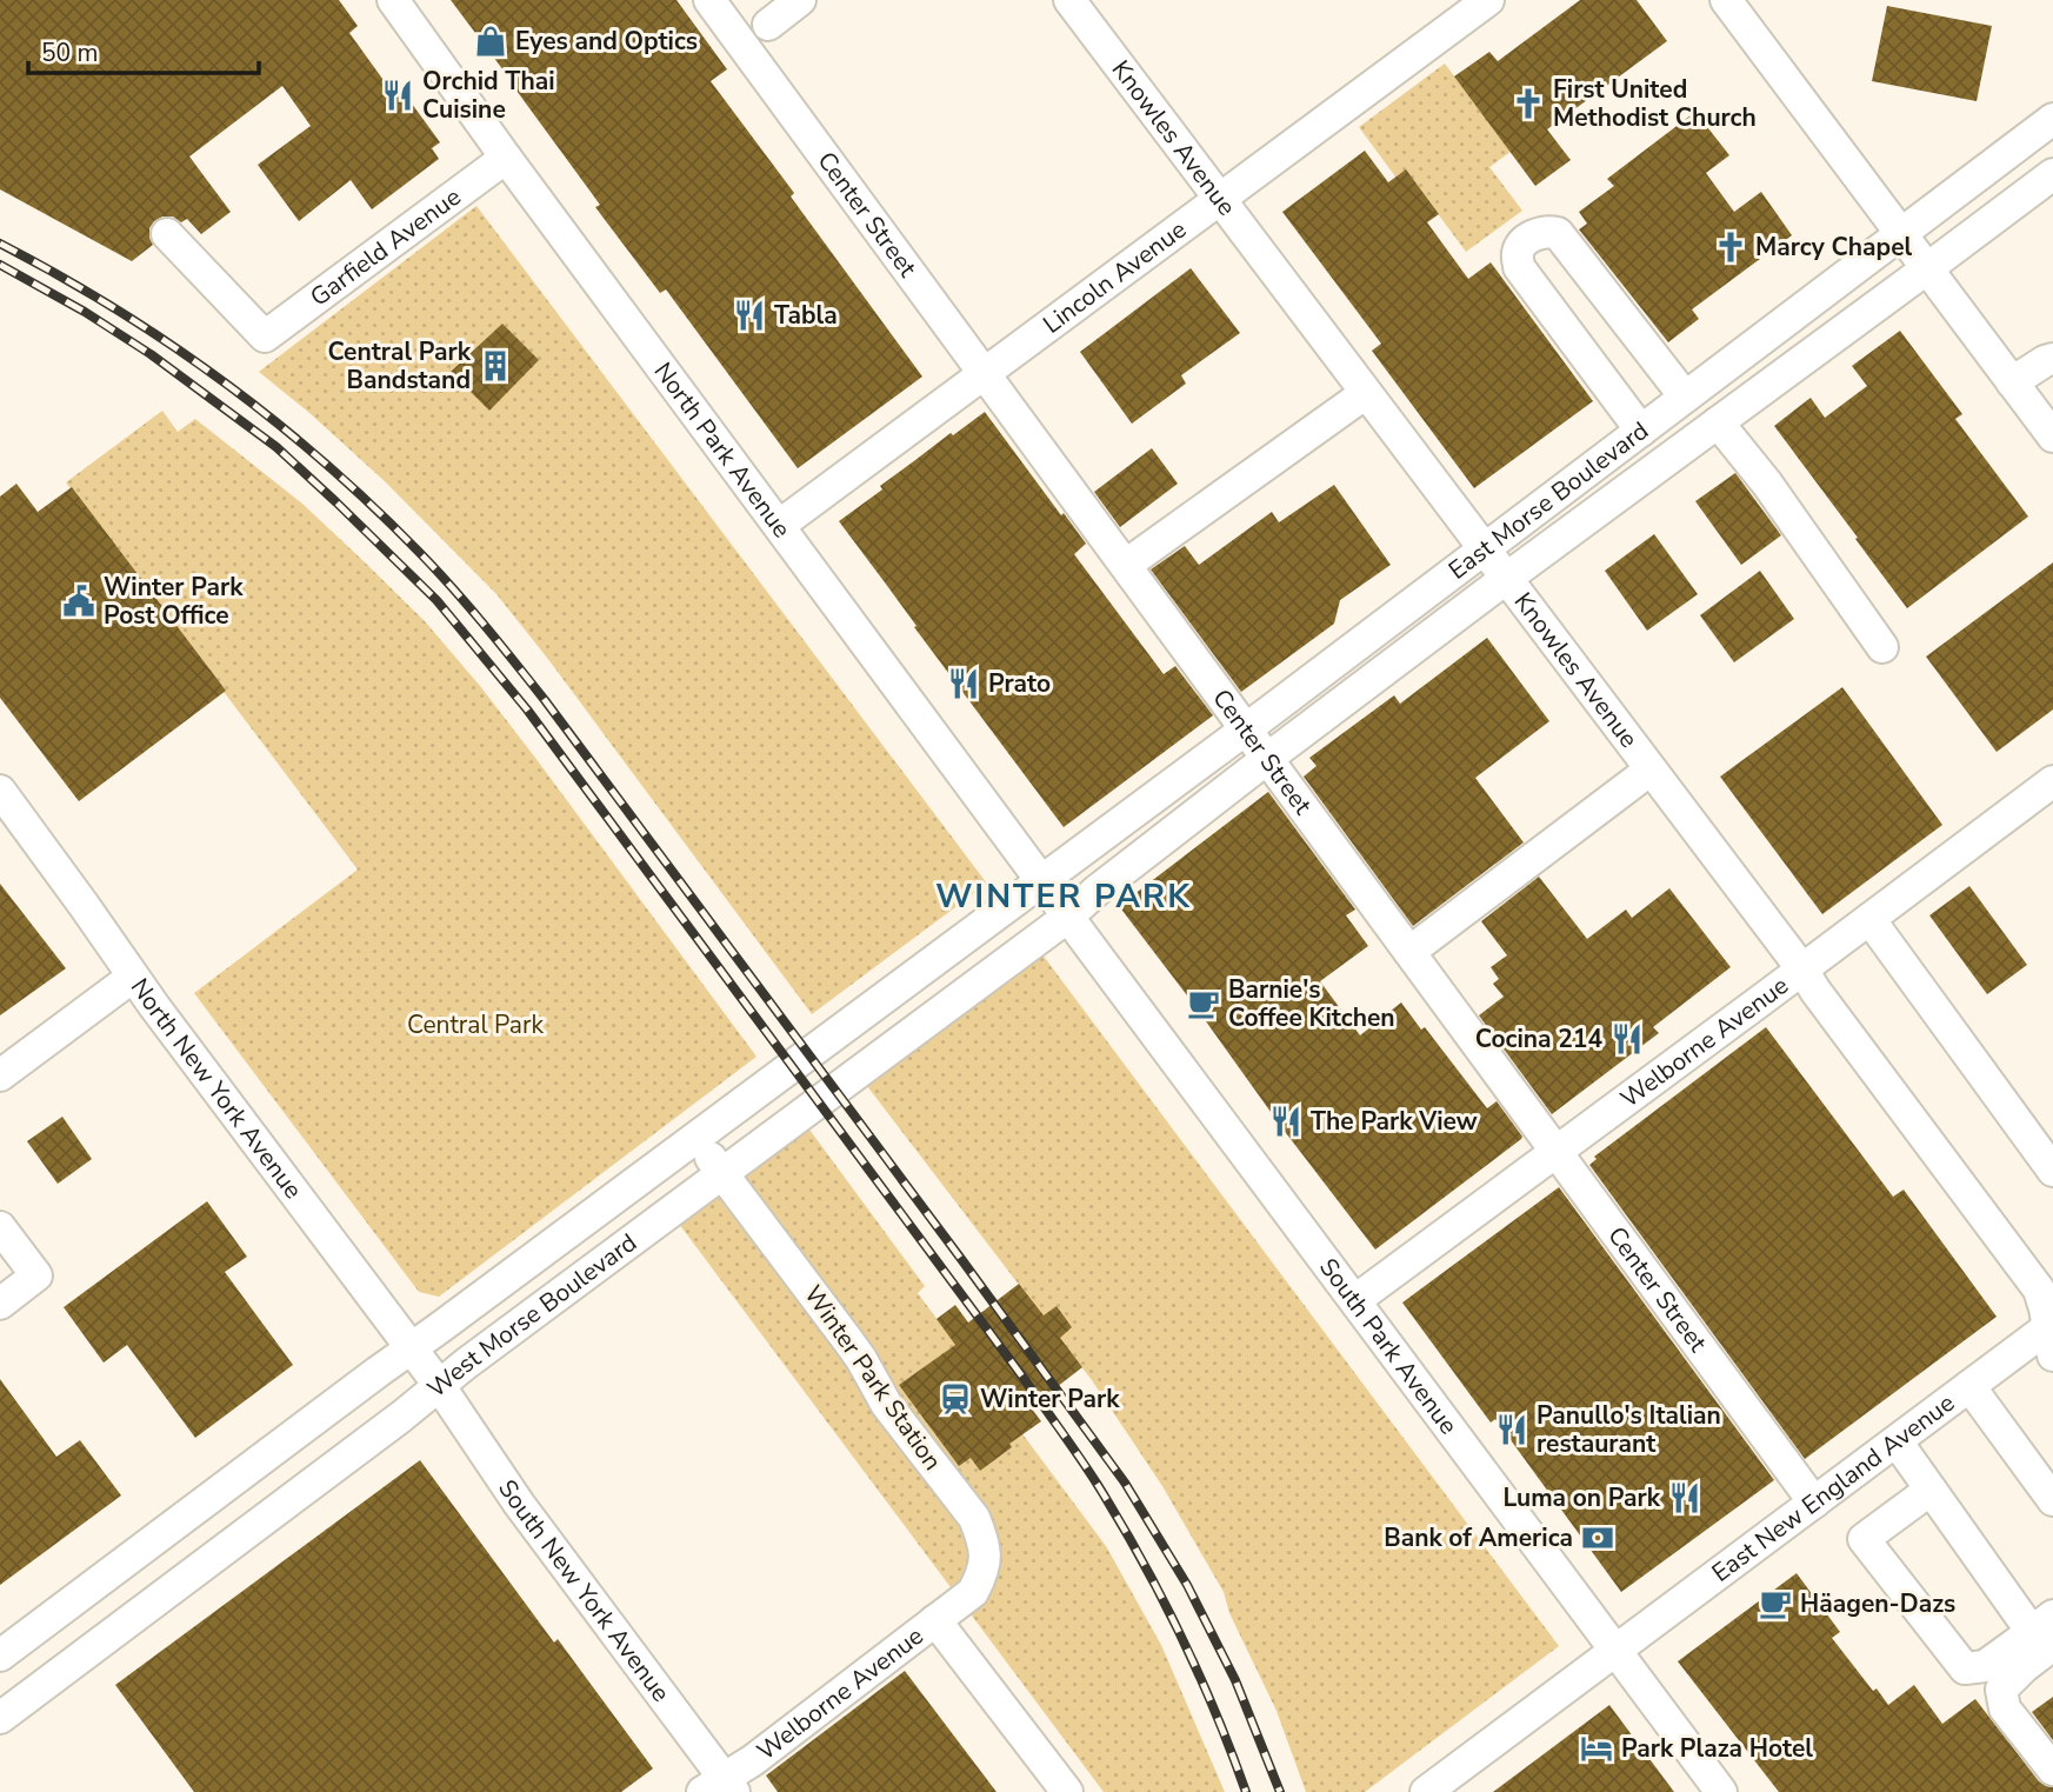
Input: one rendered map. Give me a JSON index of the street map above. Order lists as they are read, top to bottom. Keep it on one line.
{"streets":{"street":["Knowles Avenue","Center Street","Garfield Avenue","Lincoln Avenue","North Park Avenue","East Morse Boulevard","Welborne Avenue","North New York Avenue","West Morse Boulevard","South Park Avenue","Winter Park Station","East New England Avenue","South New York Avenue"]},"crossings":[["Knowles Avenue","Lincoln Avenue"],["Knowles Avenue","East Morse Boulevard"],["Knowles Avenue","Welborne Avenue"],["Knowles Avenue","East New England Avenue"],["Center Street","Lincoln Avenue"],["Center Street","East Morse Boulevard"],["Center Street","Welborne Avenue"],["Center Street","East New England Avenue"],["Garfield Avenue","North Park Avenue"],["Lincoln Avenue","North Park Avenue"],["North Park Avenue","East Morse Boulevard"],["North Park Avenue","West Morse Boulevard"],["North Park Avenue","South Park Avenue"],["East Morse Boulevard","West Morse Boulevard"],["East Morse Boulevard","South Park Avenue"],["Welborne Avenue","South Park Avenue"],["Welborne Avenue","Winter Park Station"],["Welborne Avenue","South New York Avenue"],["North New York Avenue","West Morse Boulevard"],["North New York Avenue","South New York Avenue"],["West Morse Boulevard","South Park Avenue"],["West Morse Boulevard","Winter Park Station"],["West Morse Boulevard","South New York Avenue"],["South Park Avenue","East New England Avenue"]],"districts":["WINTER PARK"],"parks":["Central Park"],"places":{"shop":["Eyes and Optics"],"restaurant":["Orchid Thai Cuisine","Tabla","Prato","Cocina 214","The Park View","Panullo's Italian restaurant","Luma on Park"],"church":["First United Methodist Church","Marcy Chapel"],"building":["Central Park Bandstand"],"public building":["Winter Park Post Office"],"cafe":["Barnie's Coffee Kitchen","Häagen-Dazs"],"station":["Winter Park"],"bank":["Bank of America"],"hotel":["Park Plaza Hotel"]},"scale_bar":"50 m"}
